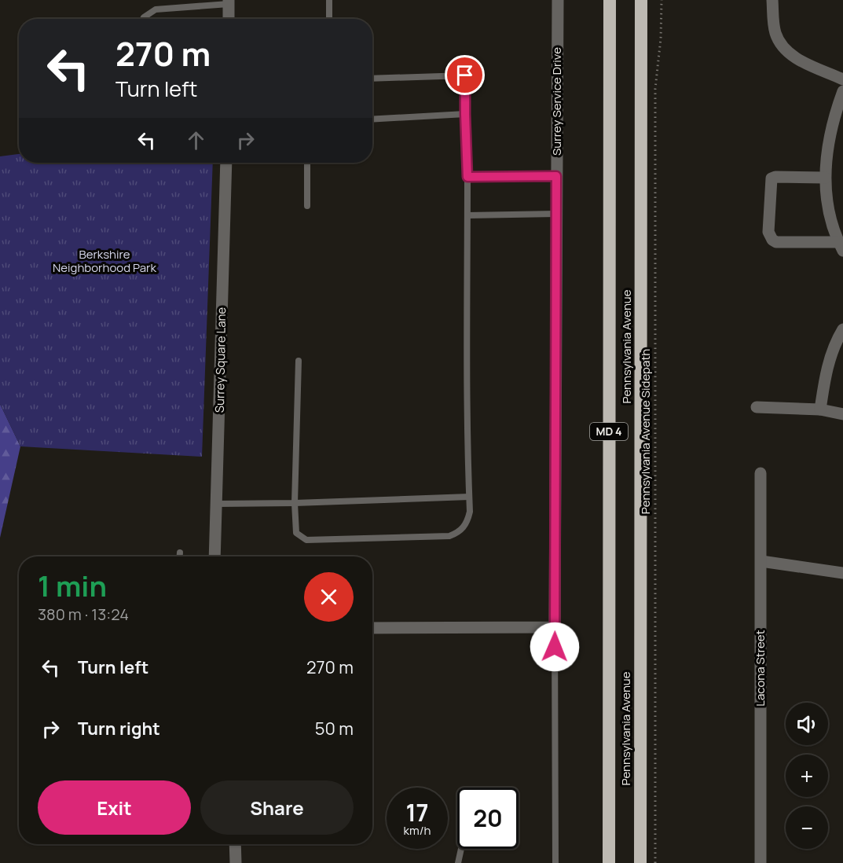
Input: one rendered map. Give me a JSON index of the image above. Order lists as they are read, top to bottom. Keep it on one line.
{"streets":{"highway":["Pennsylvania Avenue","MD 4"],"street":["Surrey Service Drive","Surrey Square Lane","Lacona Street"],"path":["Pennsylvania Avenue Sidepath"]},"parks":["Berkshire Neighborhood Park"],"page":{"turn":["270 m","Turn left"],"heading":["1 min","380 m · 13:24"],"list":[{"name":"Turn left","value":"270 m"},{"name":"Turn right","value":"50 m"}],"map_buttons":["+","−"],"buttons":["Exit","Share"],"speed":"17 km/h","limit":"20"}}
